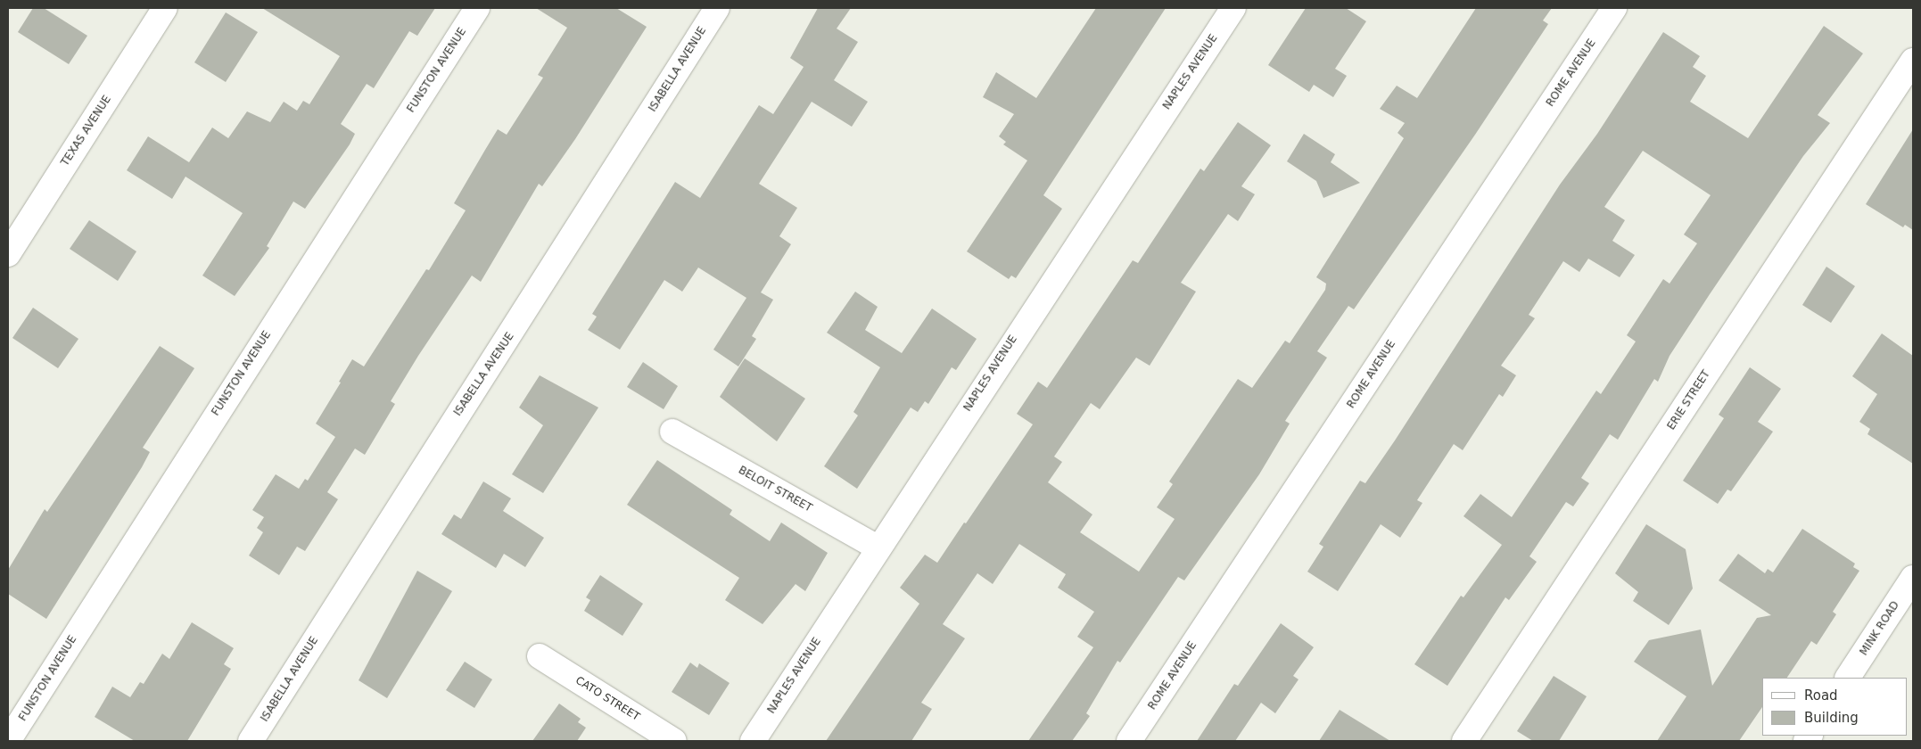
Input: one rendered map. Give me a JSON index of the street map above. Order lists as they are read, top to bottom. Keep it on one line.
{"streets":{"street":["ISABELLA AVENUE","FUNSTON AVENUE","NAPLES AVENUE","ROME AVENUE","TEXAS AVENUE","ERIE STREET","BELOIT STREET","MINK ROAD","CATO STREET"]},"crossings":[["NAPLES AVENUE","BELOIT STREET"]],"legend":["Road","Building"]}
